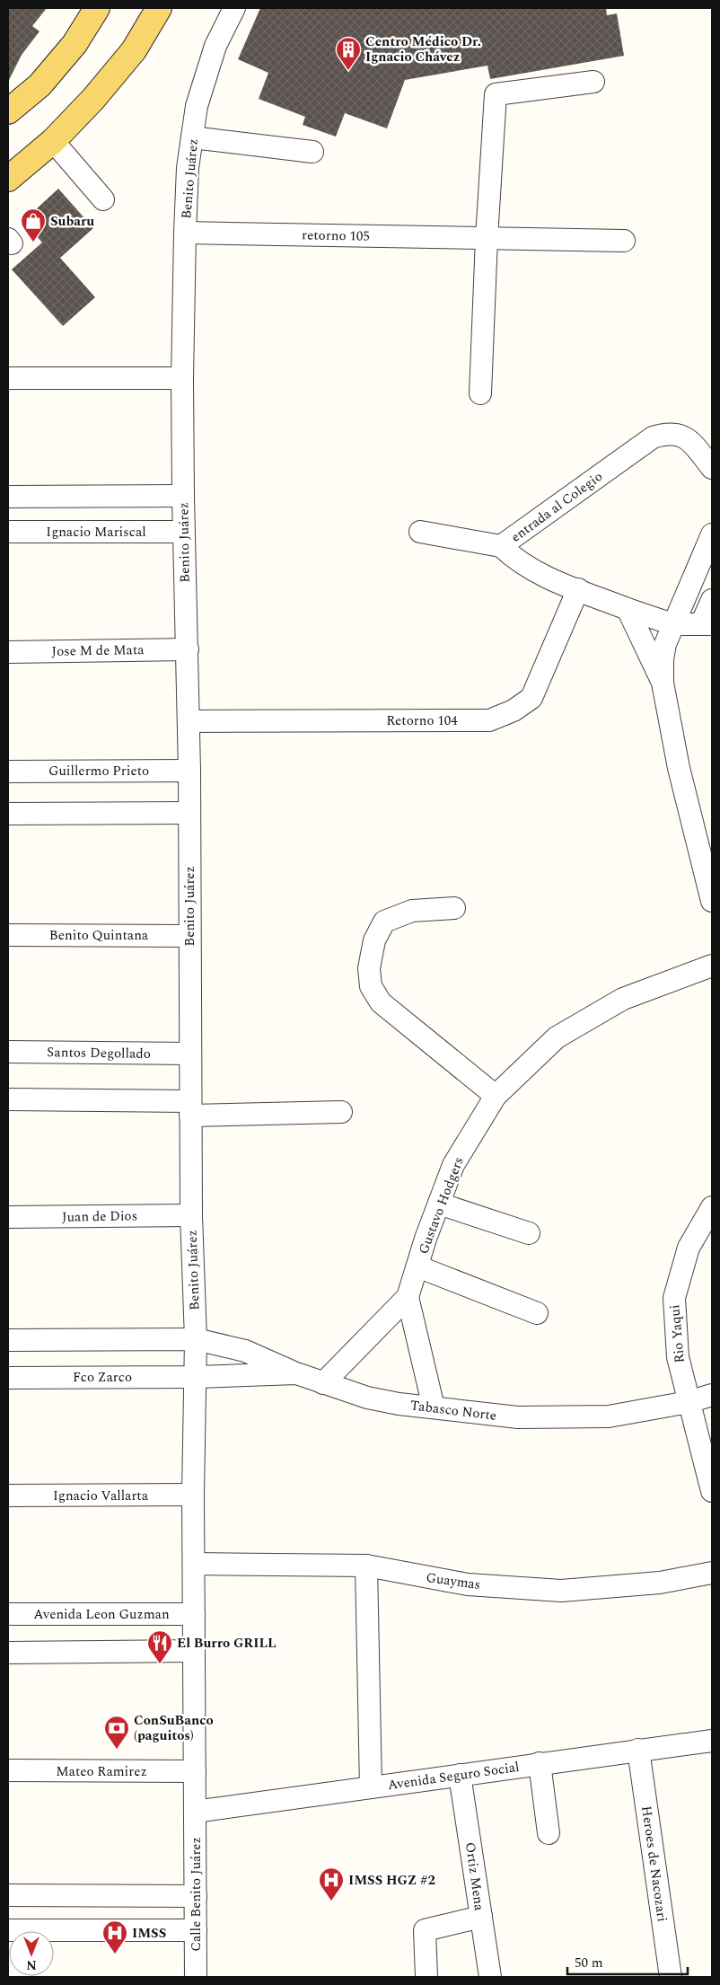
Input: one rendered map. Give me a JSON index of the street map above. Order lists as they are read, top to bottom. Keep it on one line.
{"streets":{"street":["Benito Juárez","retorno 105","entrada al Colegio","Ignacio Mariscal","Jose M de Mata","Retorno 104","Guillermo Prieto","Benito Quintana","Santos Degollado","Gustavo Hodgers","Juan de Dios","Rio Yaqui","Fco Zarco","Tabasco Norte","Ignacio Vallarta","Guaymas","Avenida Leon Guzman","Mateo Ramirez","Avenida Seguro Social","Heroes de Nacozari","Ortiz Mena","Calle Benito Juárez"]},"crossings":[["Benito Juárez","retorno 105"],["Benito Juárez","Ignacio Mariscal"],["Benito Juárez","Jose M de Mata"],["Benito Juárez","Retorno 104"],["Benito Juárez","Guillermo Prieto"],["Benito Juárez","Benito Quintana"],["Benito Juárez","Santos Degollado"],["Benito Juárez","Juan de Dios"],["Benito Juárez","Fco Zarco"],["Benito Juárez","Tabasco Norte"],["Benito Juárez","Ignacio Vallarta"],["Benito Juárez","Guaymas"],["Benito Juárez","Avenida Leon Guzman"],["Benito Juárez","Mateo Ramirez"],["Benito Juárez","Avenida Seguro Social"],["Benito Juárez","Calle Benito Juárez"],["entrada al Colegio","Retorno 104"],["Gustavo Hodgers","Tabasco Norte"],["Rio Yaqui","Tabasco Norte"],["Fco Zarco","Tabasco Norte"],["Avenida Seguro Social","Heroes de Nacozari"],["Avenida Seguro Social","Ortiz Mena"],["Avenida Seguro Social","Calle Benito Juárez"]],"places":{"building":["Centro Médico Dr. Ignacio Chávez"],"shop":["Subaru"],"restaurant":["El Burro GRILL"],"bank":["ConSuBanco (paguitos)"],"hospital":["IMSS HGZ #2","IMSS"]},"scale_bar":"50 m","north":"bottom"}
